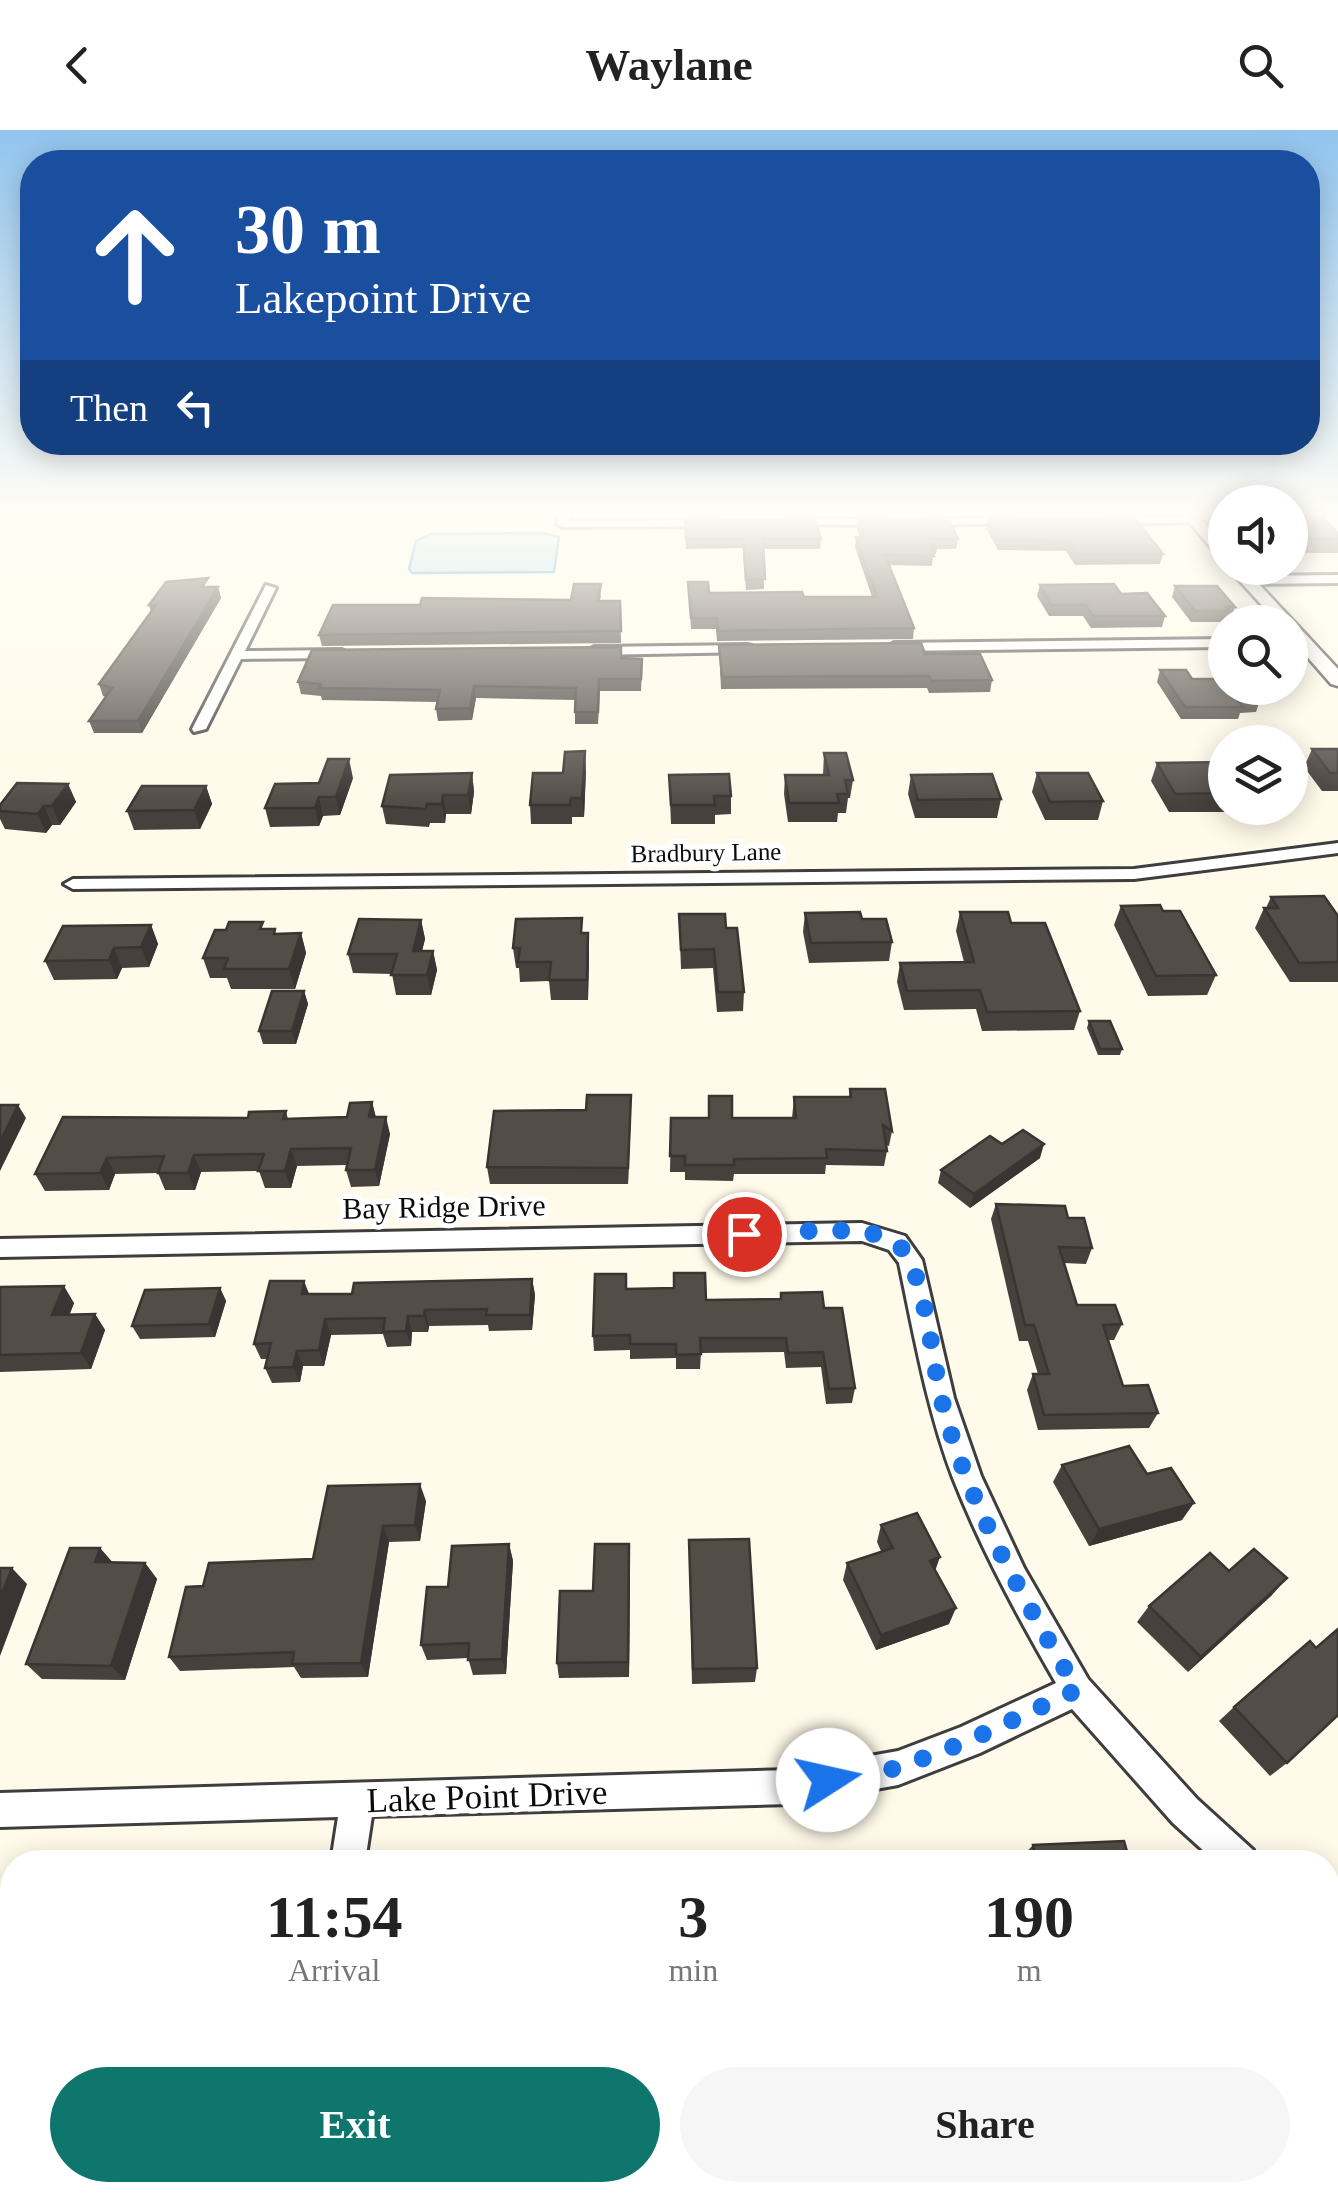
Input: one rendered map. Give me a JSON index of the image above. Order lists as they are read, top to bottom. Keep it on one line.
{"streets":{"street":["Bradbury Lane","Bay Ridge Drive","Lake Point Drive"]},"crossings":[["Bay Ridge Drive","Lake Point Drive"]],"page":{"header":"Waylane","turn":["30 m","Lakepoint Drive"],"then":"Then","eta":["11:54","Arrival","3","min","190","m"],"buttons":["Exit","Share"]}}
